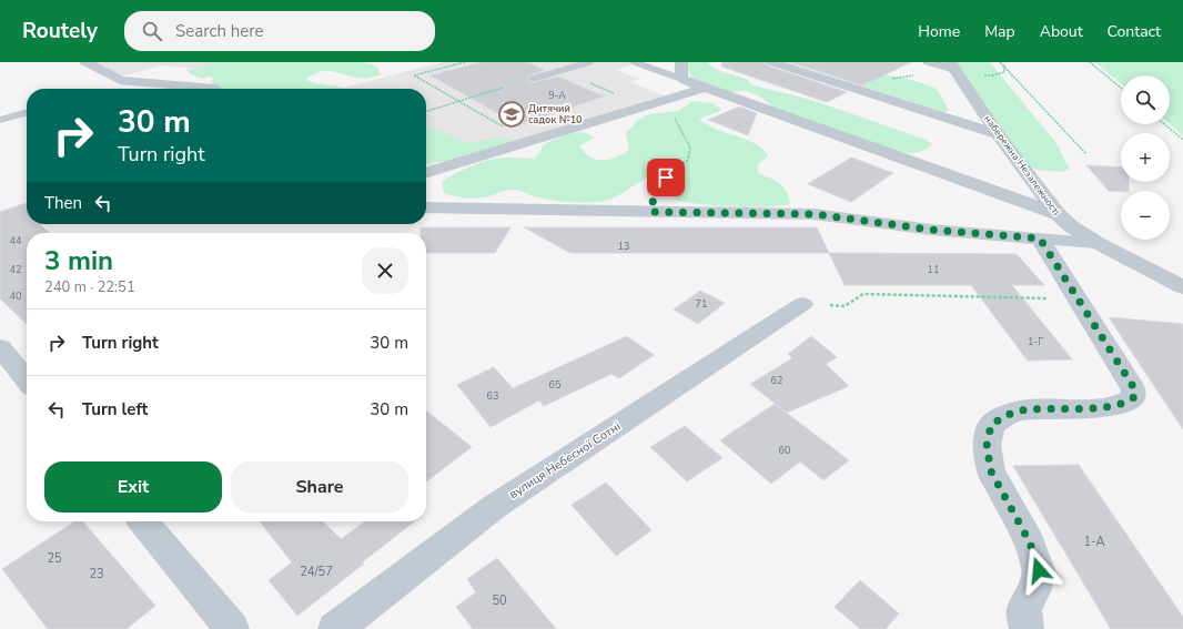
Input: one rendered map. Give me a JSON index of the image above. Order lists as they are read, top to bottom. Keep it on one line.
{"streets":{"street":["набережна Незалежності","вулиця Небесної Сотні"]},"places":{"school or university":["Дитячий садок №10"]},"house_numbers":["9-А","44","13","42","11","40","71","1-Г","62","65","63","60","1-А","25","24/57","23","50"],"page":{"header":"Routely","search":"Search here","nav":["Home","Map","About","Contact"],"map_buttons":["+","−"],"turn":["30 m","Turn right"],"then":"Then","heading":["3 min","240 m · 22:51"],"list":[{"name":"Turn right","value":"30 m"},{"name":"Turn left","value":"30 m"}],"buttons":["Exit","Share"]}}
